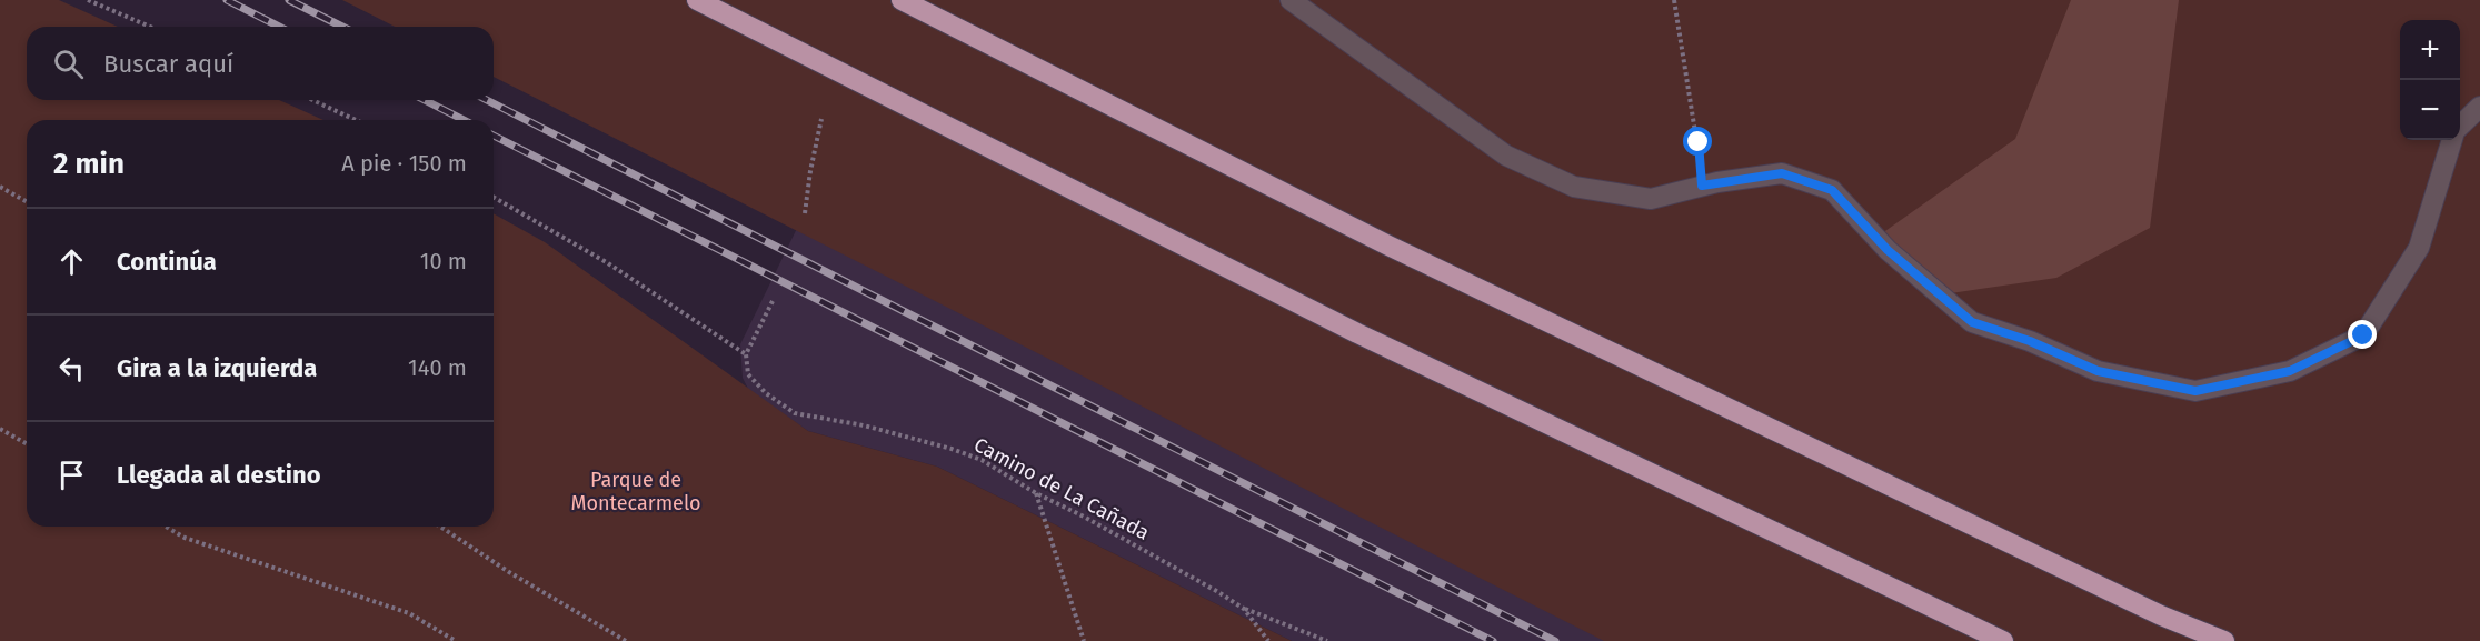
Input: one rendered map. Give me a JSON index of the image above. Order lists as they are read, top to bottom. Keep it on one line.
{"streets":{"path":["Camino de La Cañada"]},"parks":["Parque de Montecarmelo"],"page":{"map_buttons":["+","−"],"search":"Buscar aquí","heading":["2 min","A pie · 150 m"],"list":[["Continúa","10 m"],["Gira a la izquierda","140 m"],"Llegada al destino"]}}
